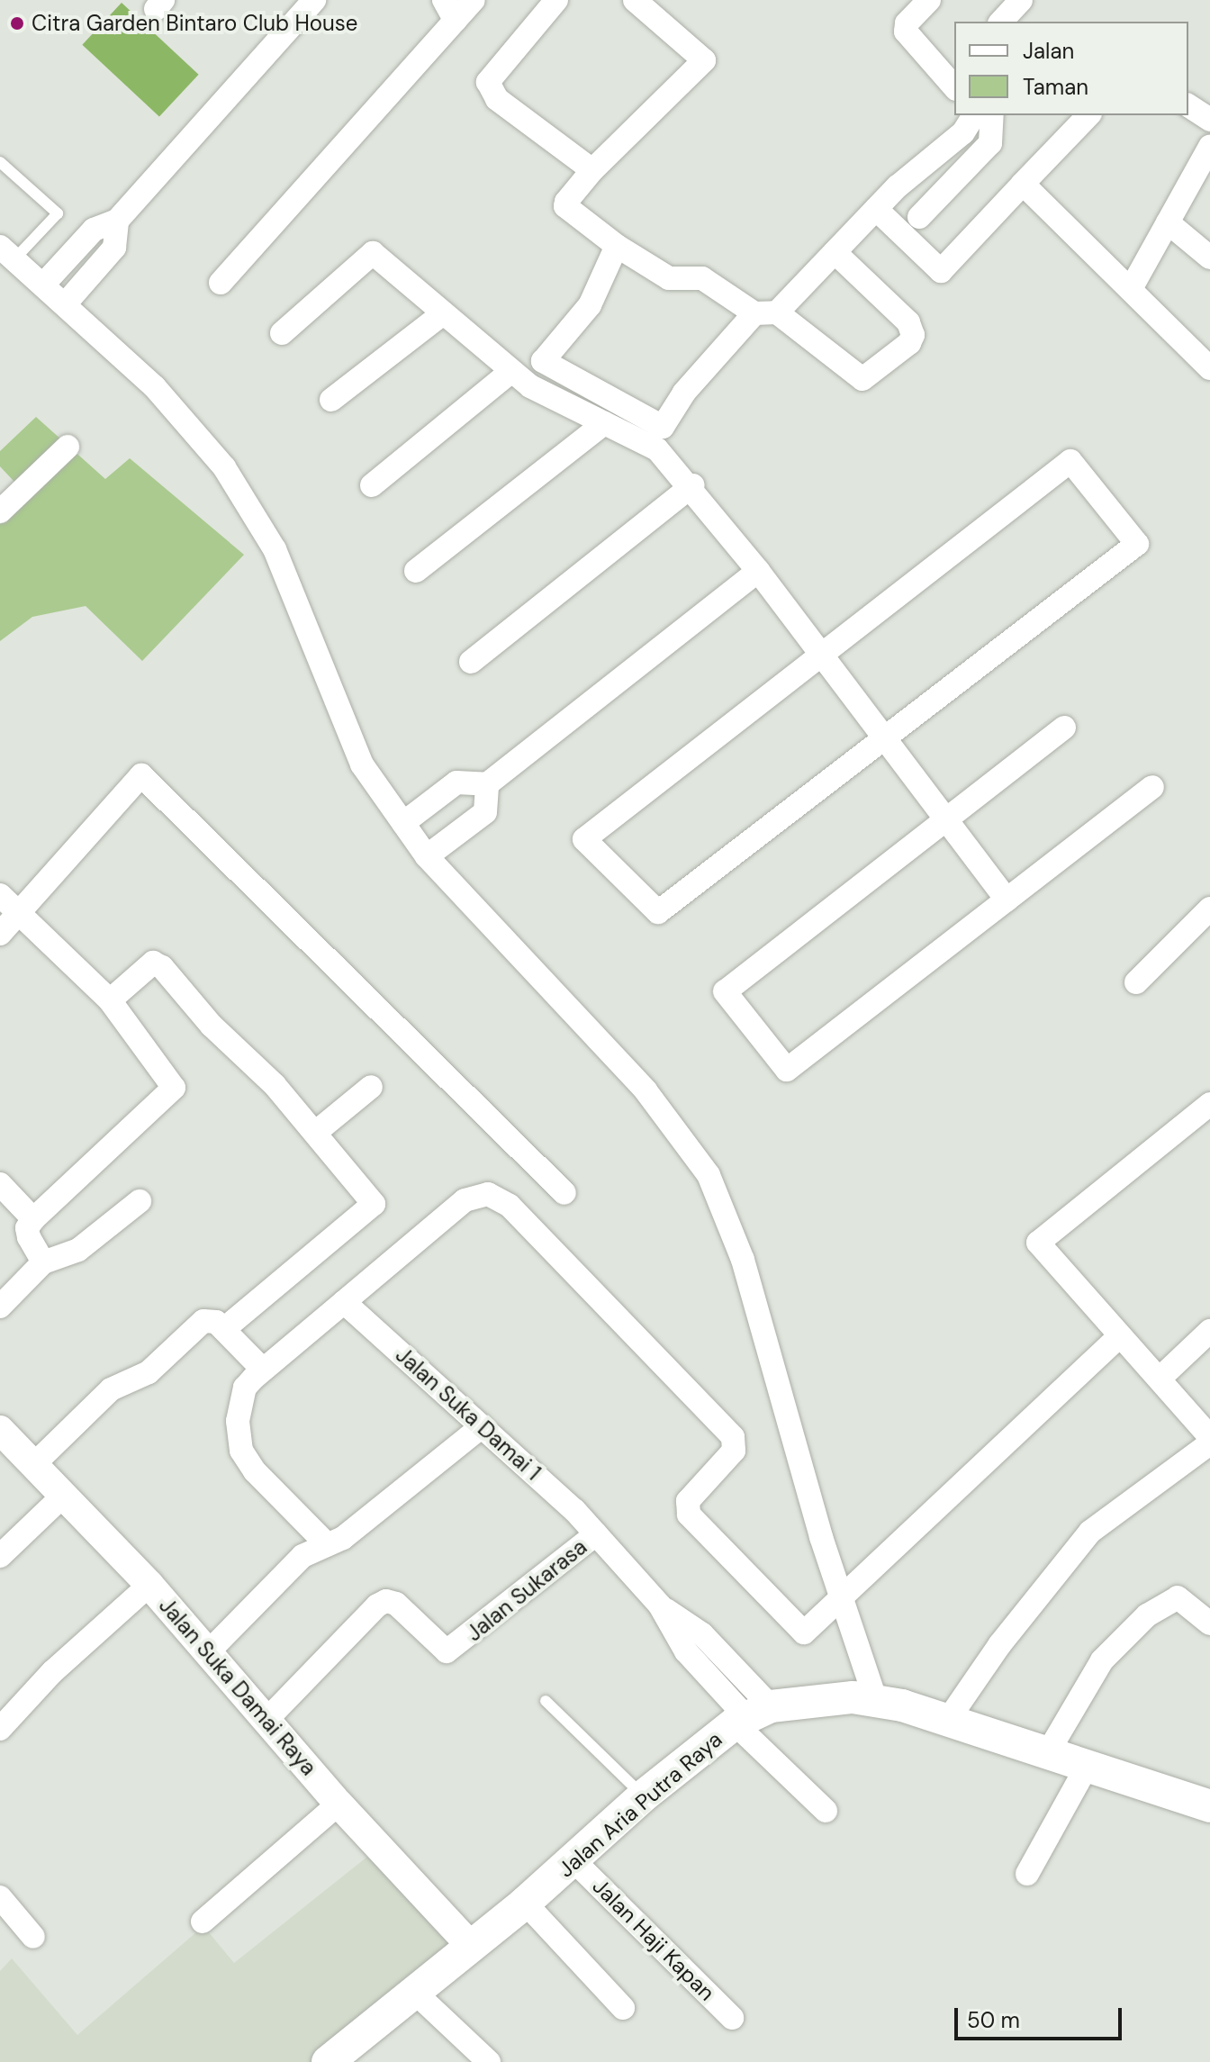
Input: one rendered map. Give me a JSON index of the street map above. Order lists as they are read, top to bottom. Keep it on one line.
{"streets":{"main road":["Jalan Aria Putra Raya"],"street":["Jalan Suka Damai 1","Jalan Sukarasa","Jalan Suka Damai Raya","Jalan Haji Kapan"]},"crossings":[["Jalan Suka Damai 1","Jalan Sukarasa"],["Jalan Suka Damai 1","Jalan Aria Putra Raya"],["Jalan Sukarasa","Jalan Suka Damai Raya"],["Jalan Suka Damai Raya","Jalan Aria Putra Raya"],["Jalan Aria Putra Raya","Jalan Haji Kapan"]],"places":["Citra Garden Bintaro Club House"],"legend":["Jalan","Taman"],"scale_bar":"50 m"}
